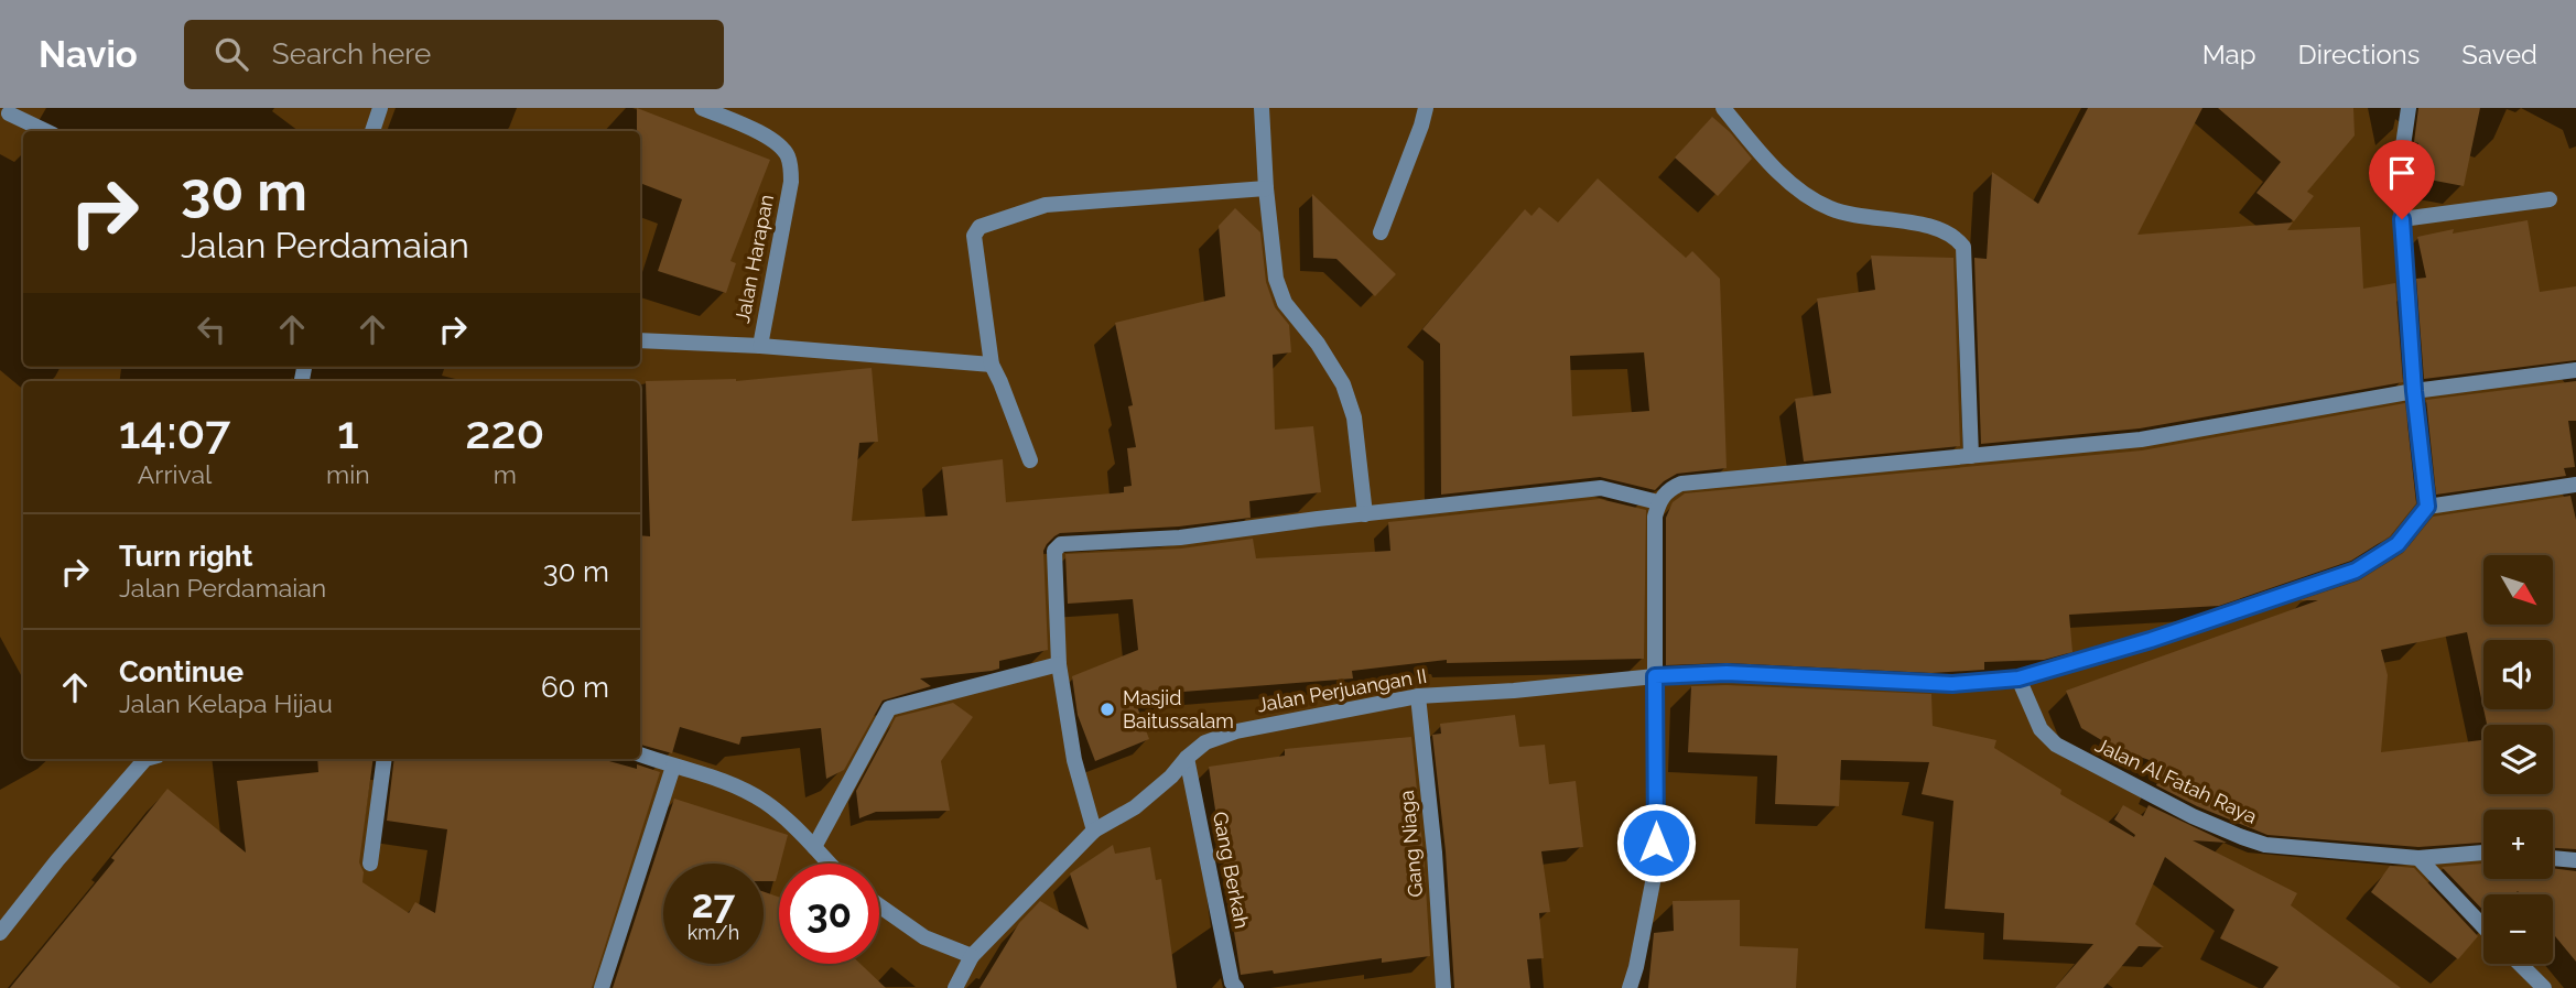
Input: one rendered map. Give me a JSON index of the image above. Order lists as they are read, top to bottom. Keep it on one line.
{"streets":{"street":["Jalan Harapan","Jalan Perjuangan II","Jalan Al Fatah Raya","Gang Niaga","Gang Berkah"]},"crossings":[["Jalan Perjuangan II","Jalan Al Fatah Raya"],["Jalan Perjuangan II","Gang Niaga"],["Jalan Perjuangan II","Gang Berkah"]],"places":["Masjid Baitussalam"],"north":"bottom right","page":{"header":"Navio","search":"Search here","nav":["Map","Directions","Saved"],"turn":["30 m","Jalan Perdamaian"],"eta":["14:07","Arrival","1","min","220","m"],"list":[{"name":"Turn right","note":"Jalan Perdamaian","value":"30 m"},{"name":"Continue","note":"Jalan Kelapa Hijau","value":"60 m"}],"map_buttons":["+","−"],"speed":"27 km/h","limit":"30"}}
